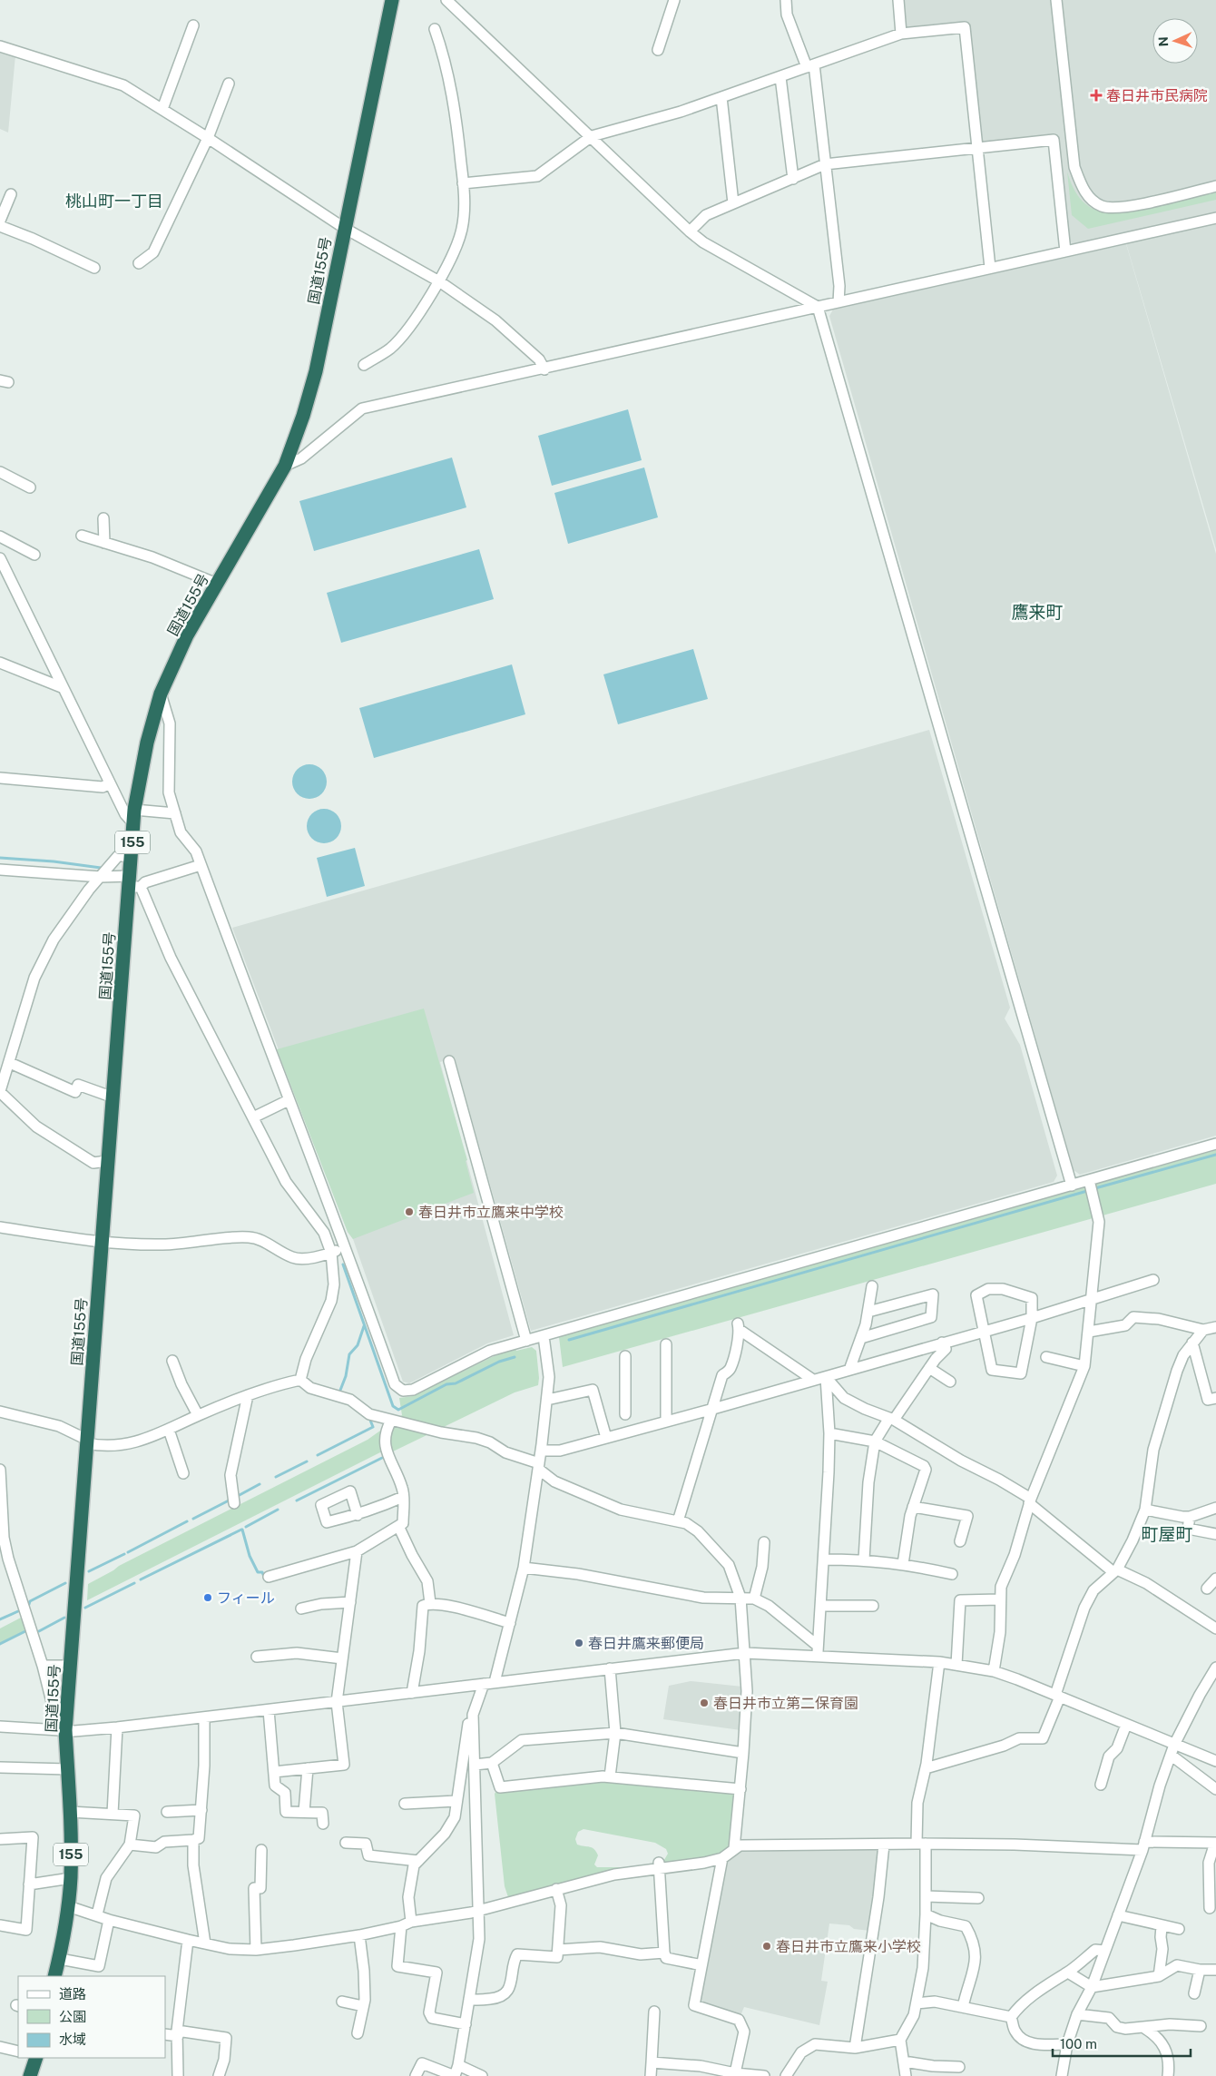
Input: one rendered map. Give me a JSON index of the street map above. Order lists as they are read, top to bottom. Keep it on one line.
{"streets":{"highway":["国道155号","155"]},"districts":["桃山町一丁目","鷹来町","町屋町"],"places":{"health":["春日井市民病院"],"other":["春日井市立鷹来中学校","フィール","春日井鷹来郵便局","春日井市立第二保育園","春日井市立鷹来小学校"]},"legend":["道路","公園","水域"],"scale_bar":"100 m","north":"left"}
